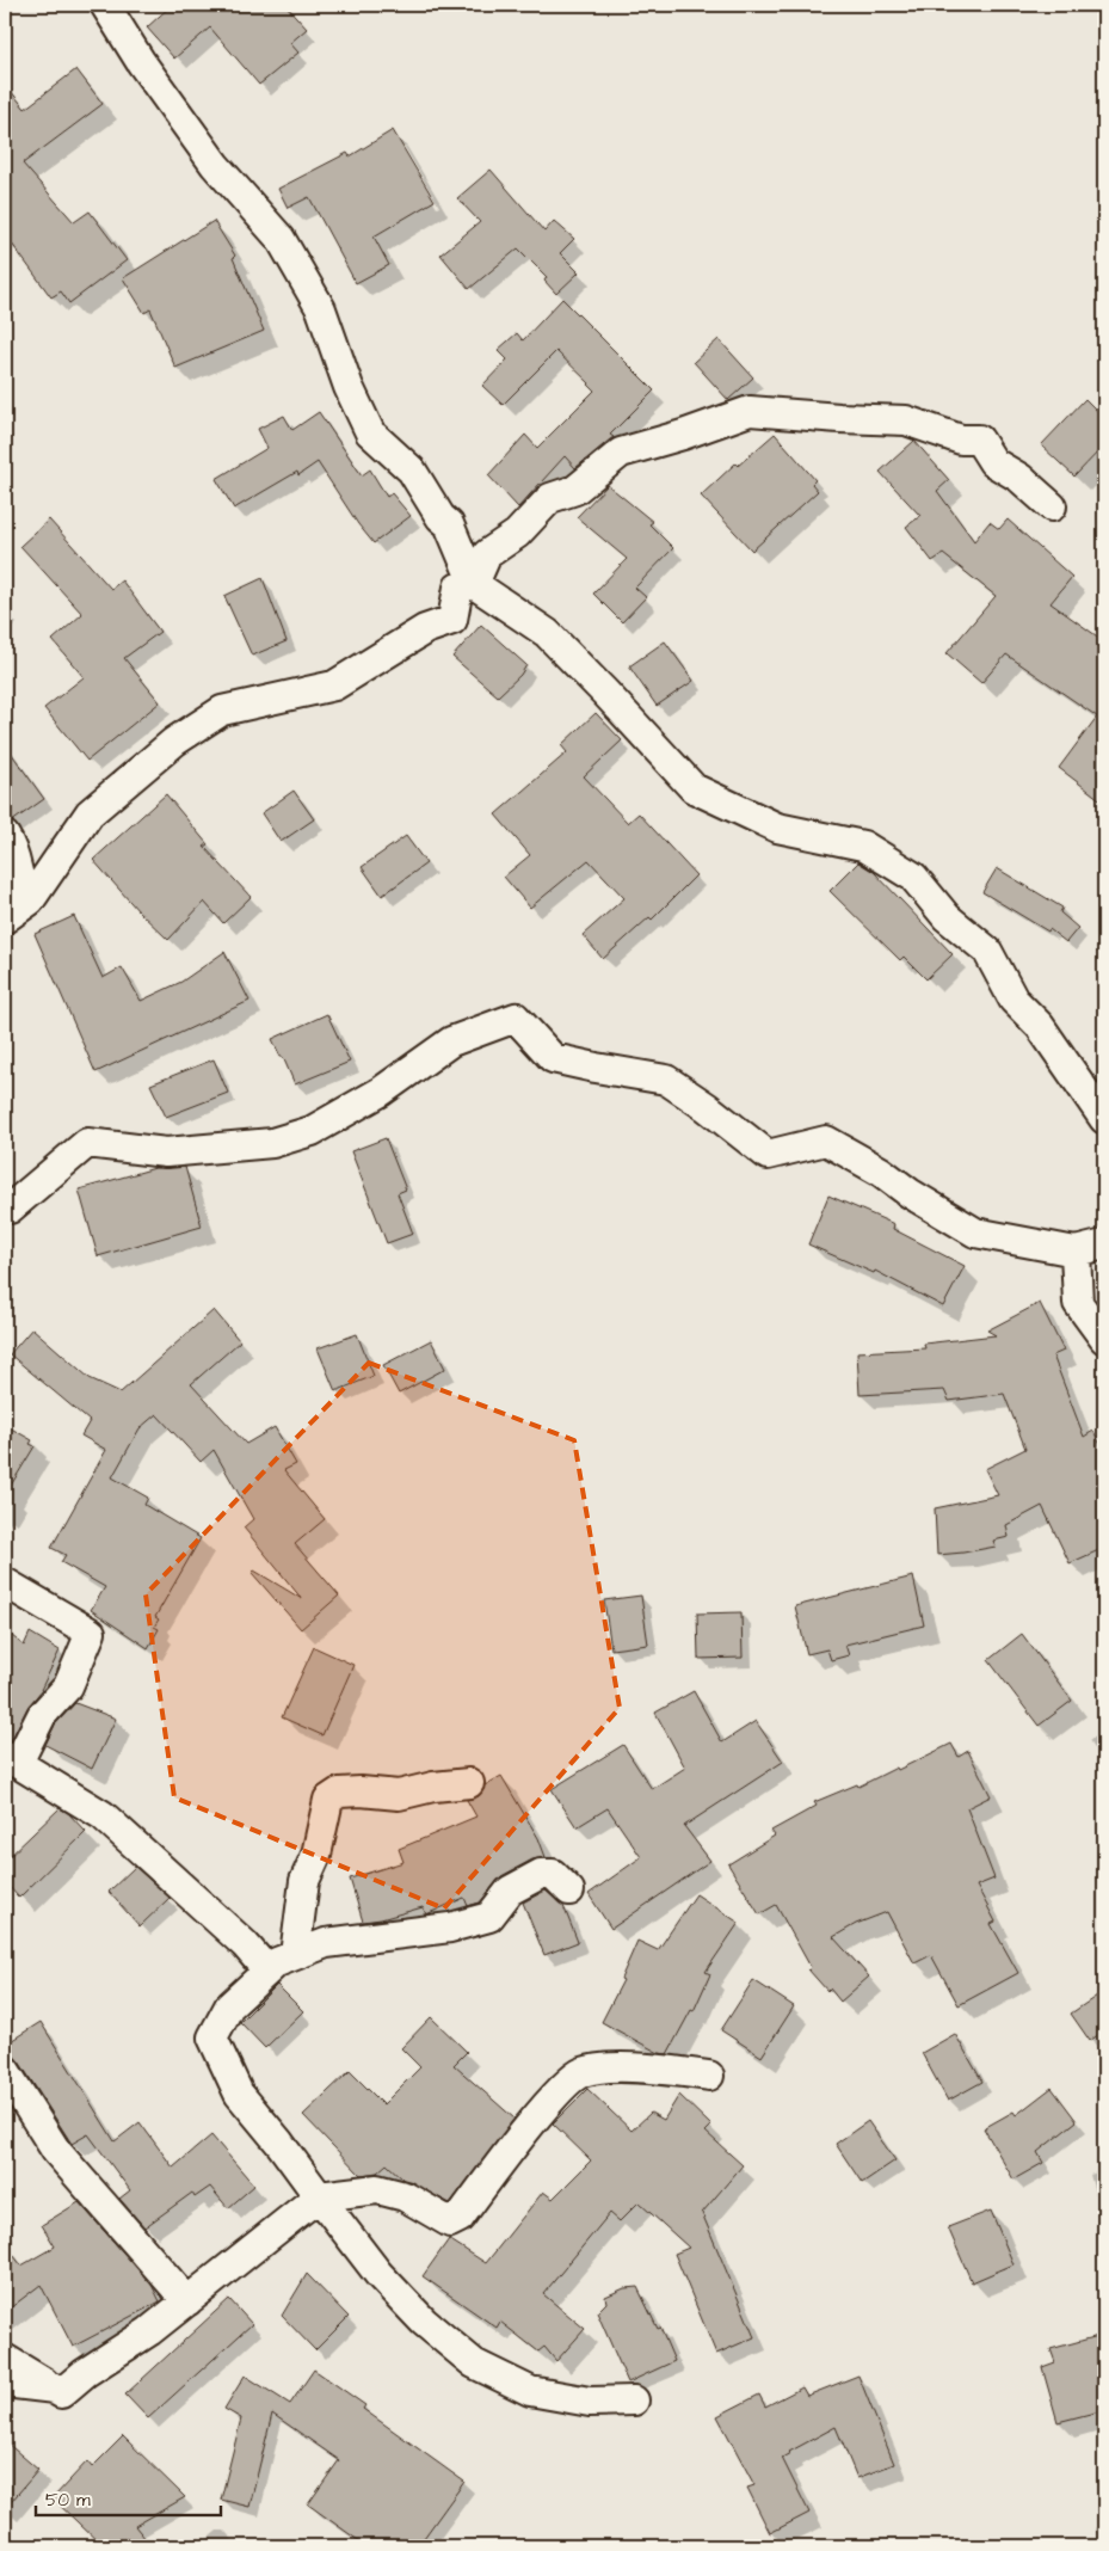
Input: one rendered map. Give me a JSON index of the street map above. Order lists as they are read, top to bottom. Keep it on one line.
{"scale_bar":"50 m"}
